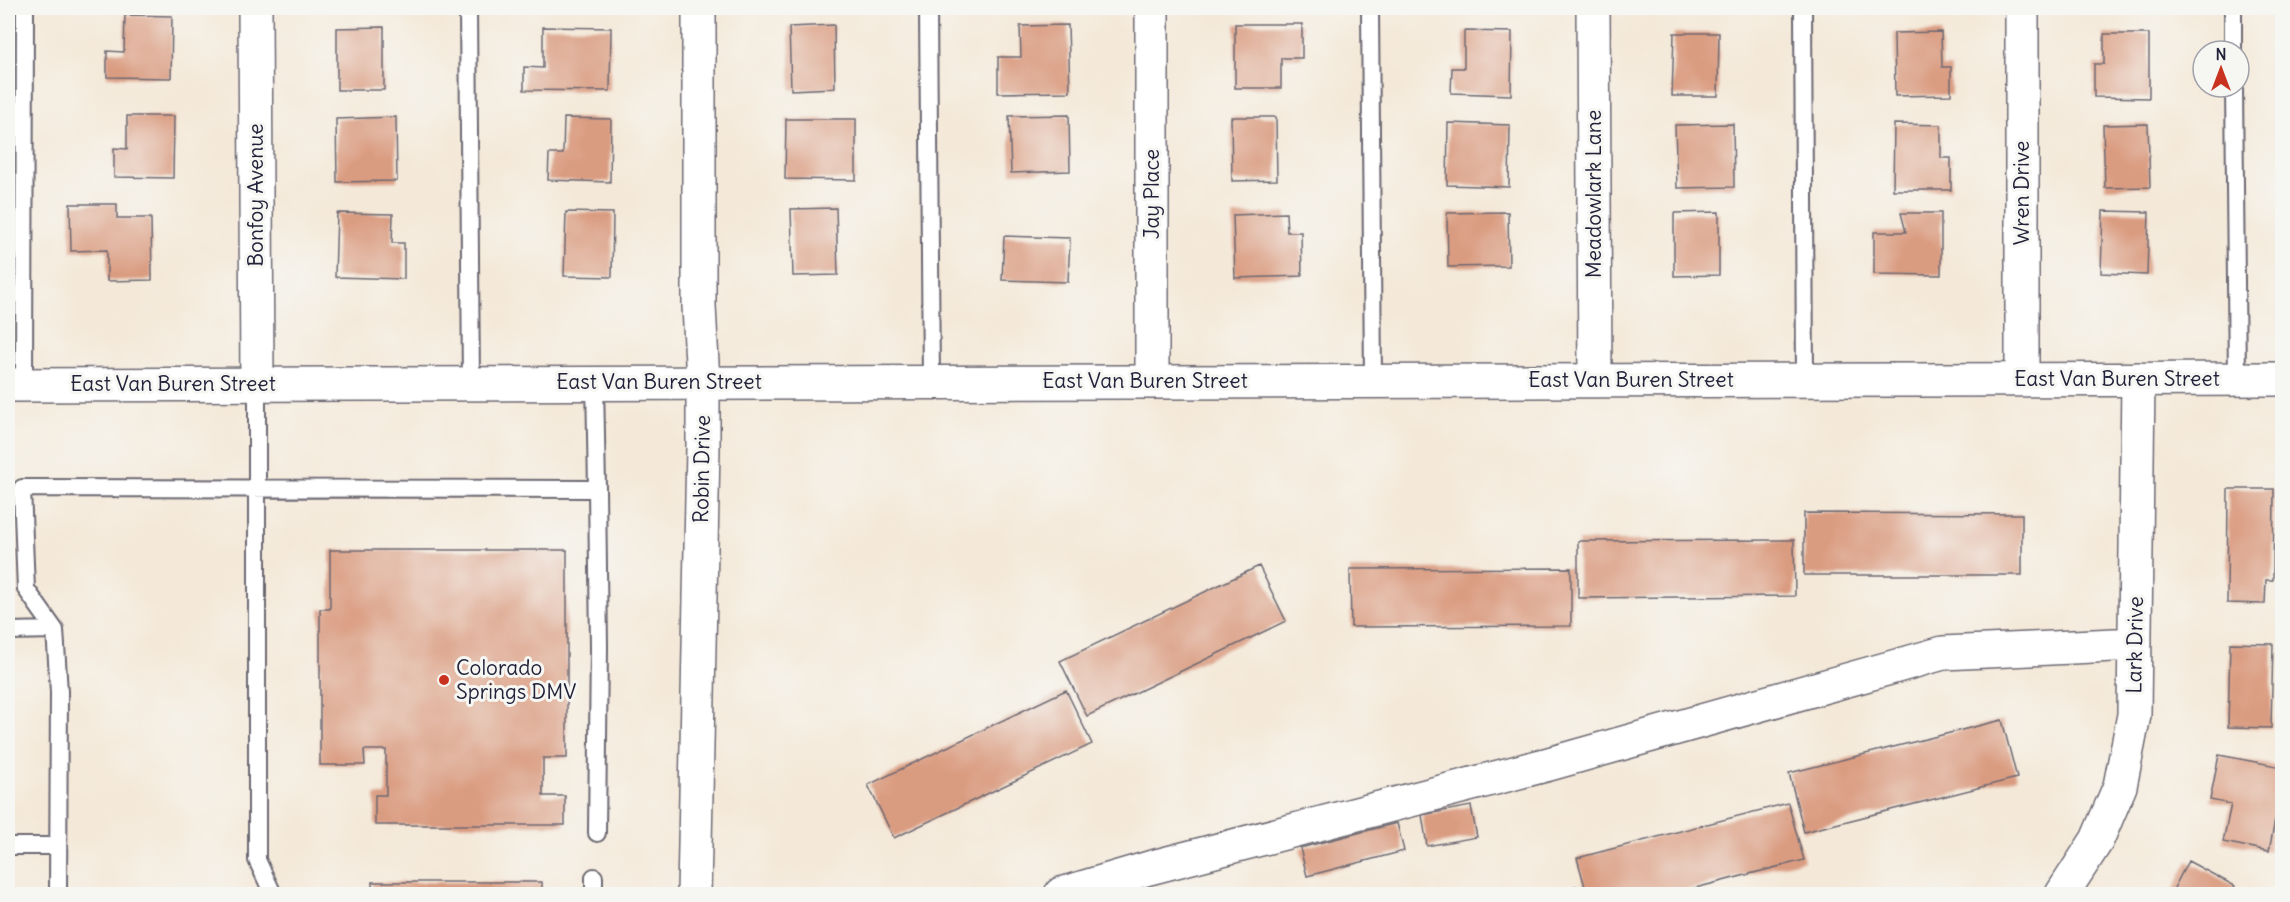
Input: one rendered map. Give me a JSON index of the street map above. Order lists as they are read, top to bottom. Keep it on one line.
{"streets":{"street":["Wren Drive","Jay Place","Meadowlark Lane","Bonfoy Avenue","East Van Buren Street","Robin Drive","Lark Drive"]},"crossings":[["Wren Drive","East Van Buren Street"],["Jay Place","East Van Buren Street"],["Meadowlark Lane","East Van Buren Street"],["Bonfoy Avenue","East Van Buren Street"],["East Van Buren Street","Robin Drive"],["East Van Buren Street","Lark Drive"]],"places":["Colorado Springs DMV"],"north":"top"}
